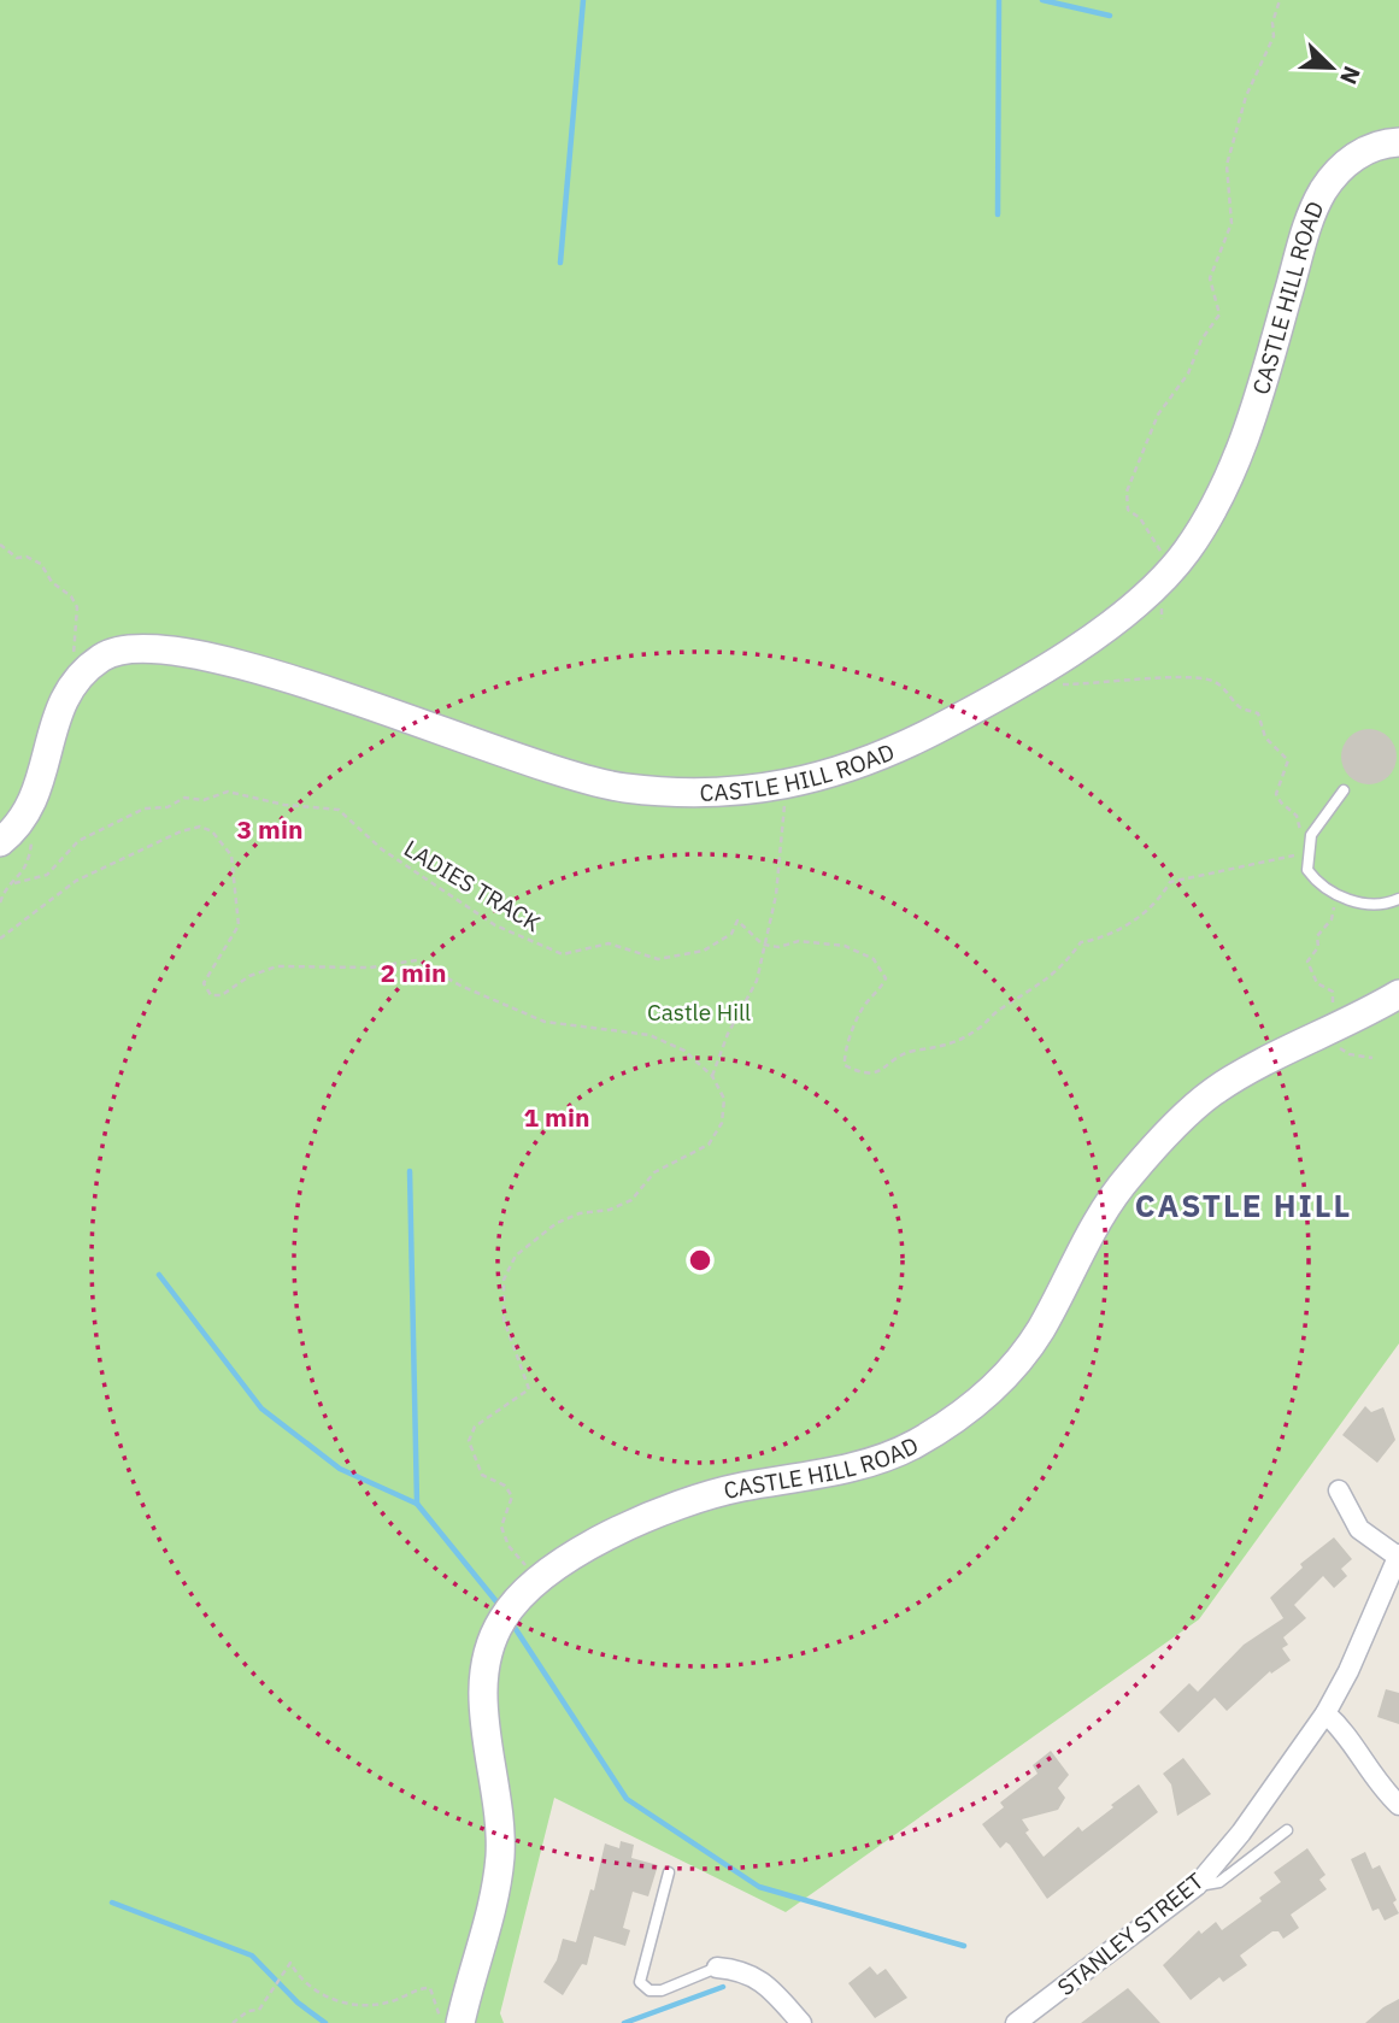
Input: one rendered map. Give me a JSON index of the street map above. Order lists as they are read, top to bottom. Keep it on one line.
{"streets":{"main road":["CASTLE HILL ROAD"],"street":["STANLEY STREET"],"path":["LADIES TRACK"]},"districts":["CASTLE HILL"],"parks":["Castle Hill"],"north":"bottom right","rings":["3 min","2 min","1 min"]}
